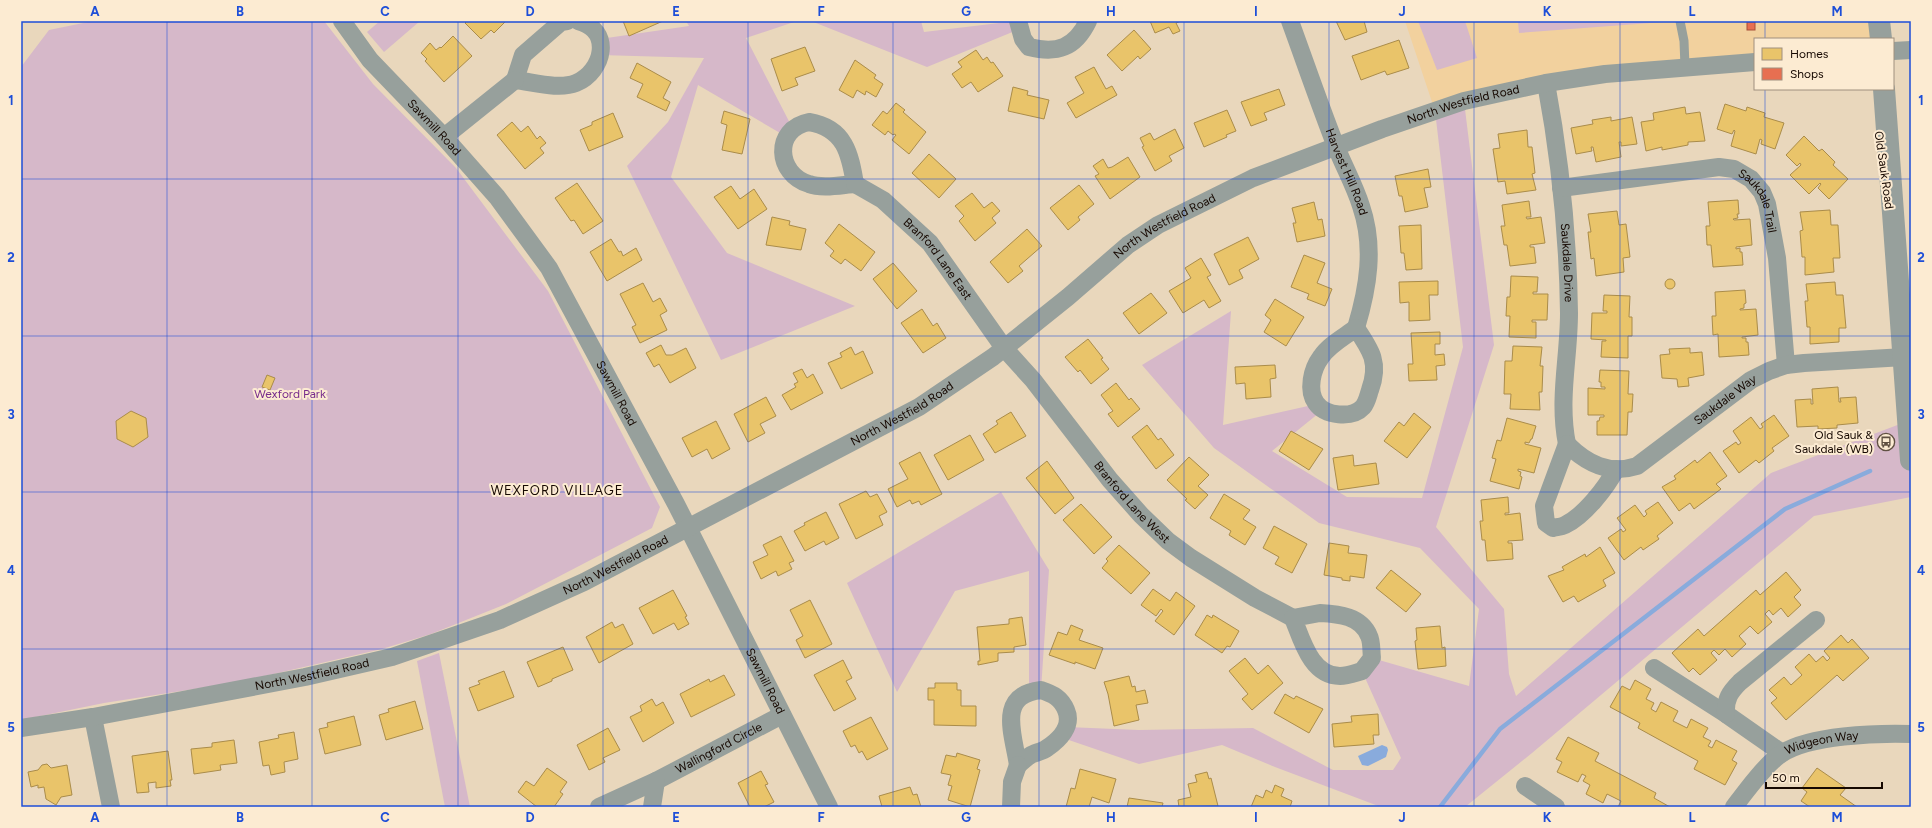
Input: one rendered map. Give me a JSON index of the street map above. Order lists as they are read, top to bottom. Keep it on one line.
{"streets":{"street":["North Westfield Road","Sawmill Road","Old Sauk Road","Harvest Hill Road","Saukdale Trail","Branford Lane East","Saukdale Drive","Saukdale Way","Branford Lane West","Widgeon Way","Wallingford Circle"]},"crossings":[["North Westfield Road","Sawmill Road"],["North Westfield Road","Harvest Hill Road"],["North Westfield Road","Branford Lane East"],["North Westfield Road","Saukdale Drive"],["North Westfield Road","Branford Lane West"],["Sawmill Road","Wallingford Circle"],["Old Sauk Road","Saukdale Way"],["Saukdale Trail","Saukdale Drive"],["Saukdale Trail","Saukdale Way"],["Branford Lane East","Branford Lane West"],["Saukdale Drive","Saukdale Way"]],"districts":["WEXFORD VILLAGE"],"parks":["Wexford Park"],"places":{"bus stop":["Old Sauk & Saukdale (WB)"]},"legend":["Homes","Shops"],"scale_bar":"50 m","grid":{"columns":["A","B","C","D","E","F","G","H","I","J","K","L","M"],"rows":["1","2","3","4","5"]}}
